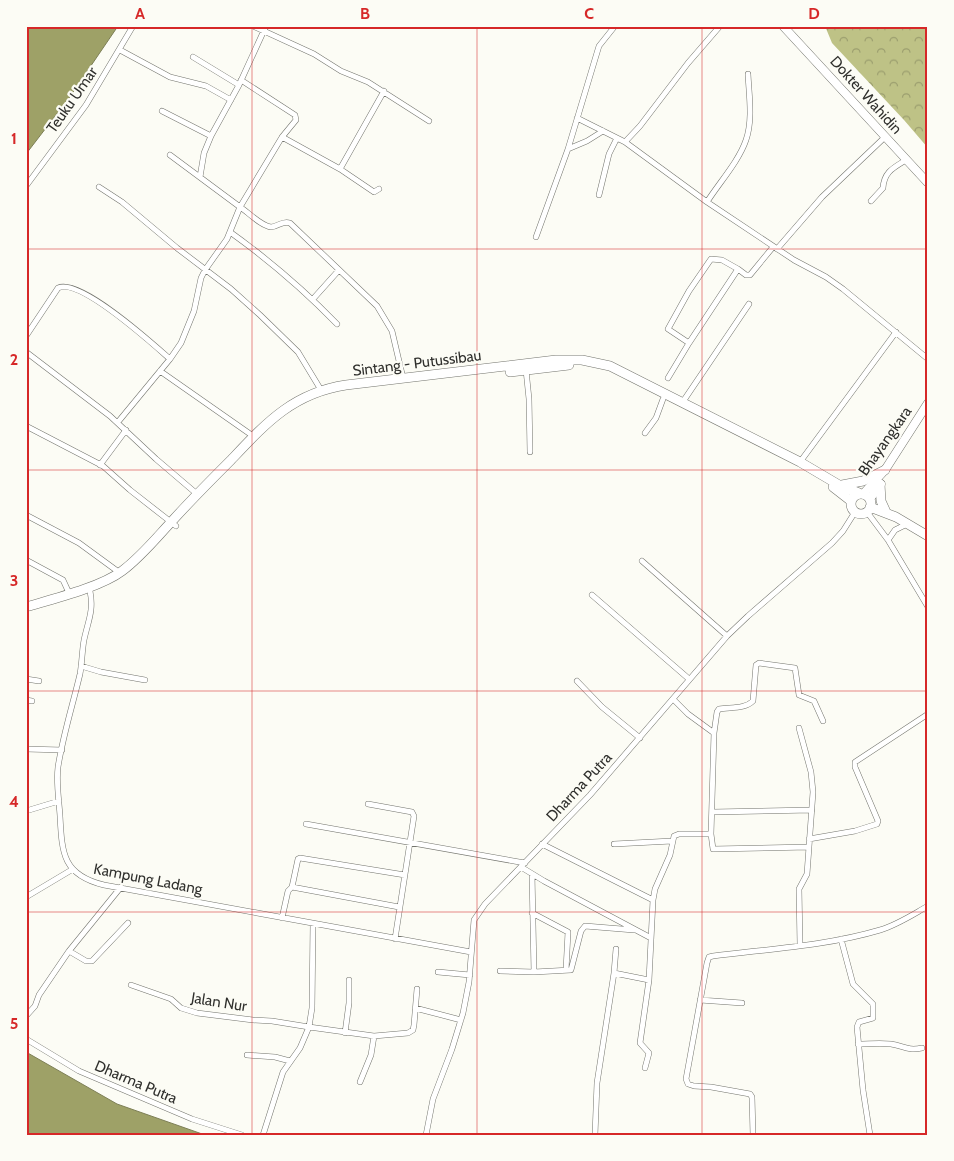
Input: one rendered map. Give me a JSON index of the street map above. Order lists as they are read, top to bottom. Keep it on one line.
{"streets":{"highway":["Sintang - Putussibau"],"main road":["Dokter Wahidin","Bhayangkara"],"street":["Teuku Umar","Dharma Putra","Kampung Ladang","Jalan Nur"]},"crossings":[["Sintang - Putussibau","Bhayangkara"],["Sintang - Putussibau","Kampung Ladang"],["Dharma Putra","Kampung Ladang"]],"grid":{"columns":["A","B","C","D"],"rows":["1","2","3","4","5"]}}
